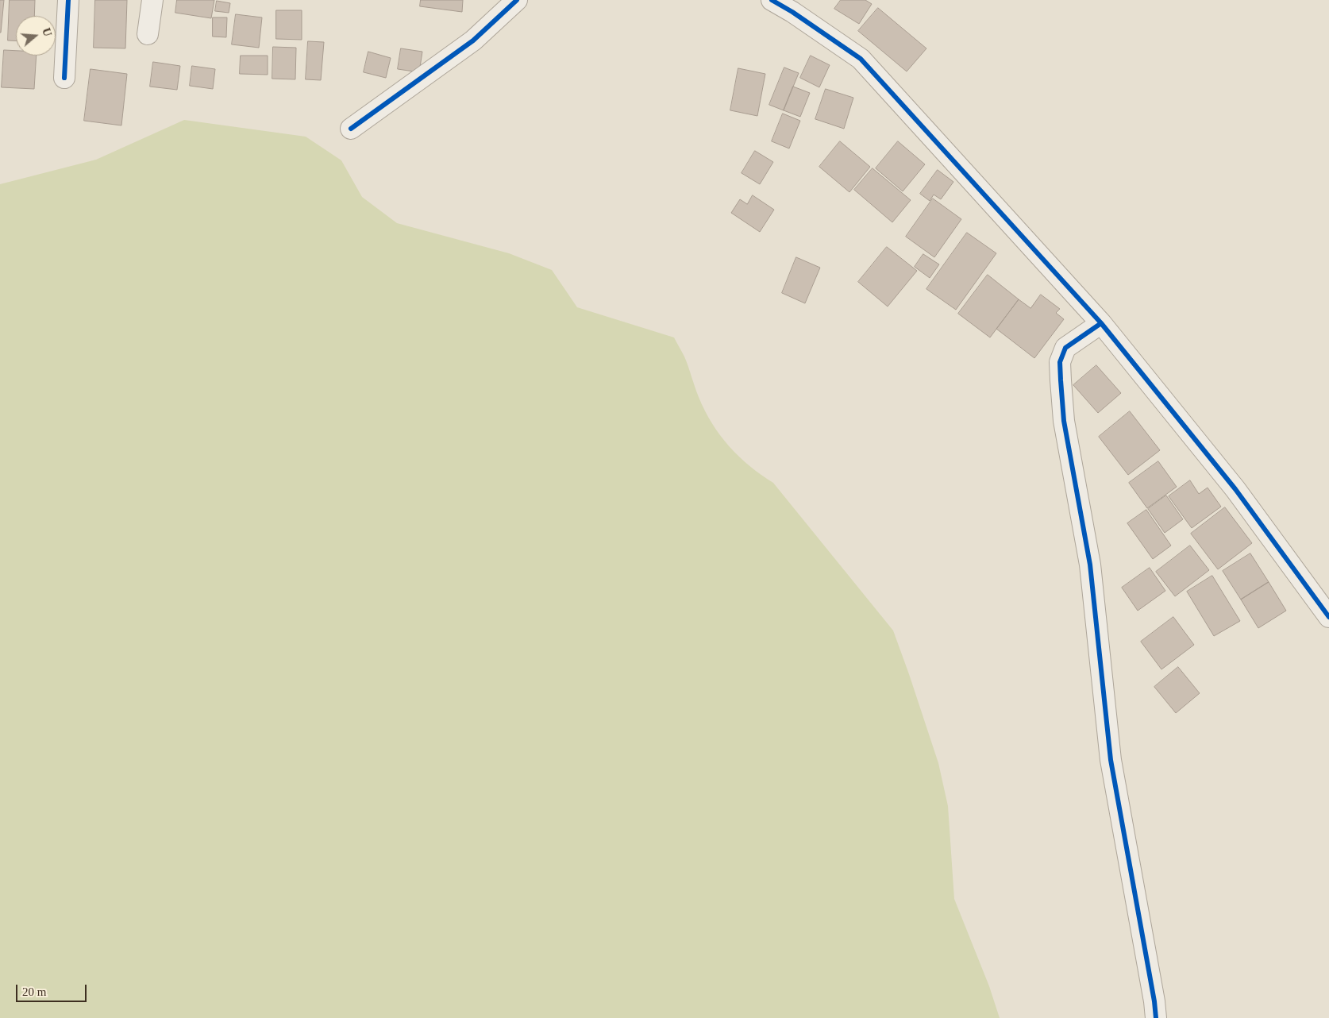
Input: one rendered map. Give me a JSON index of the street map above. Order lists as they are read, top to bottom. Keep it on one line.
{"scale_bar":"20 m","north":"right"}
